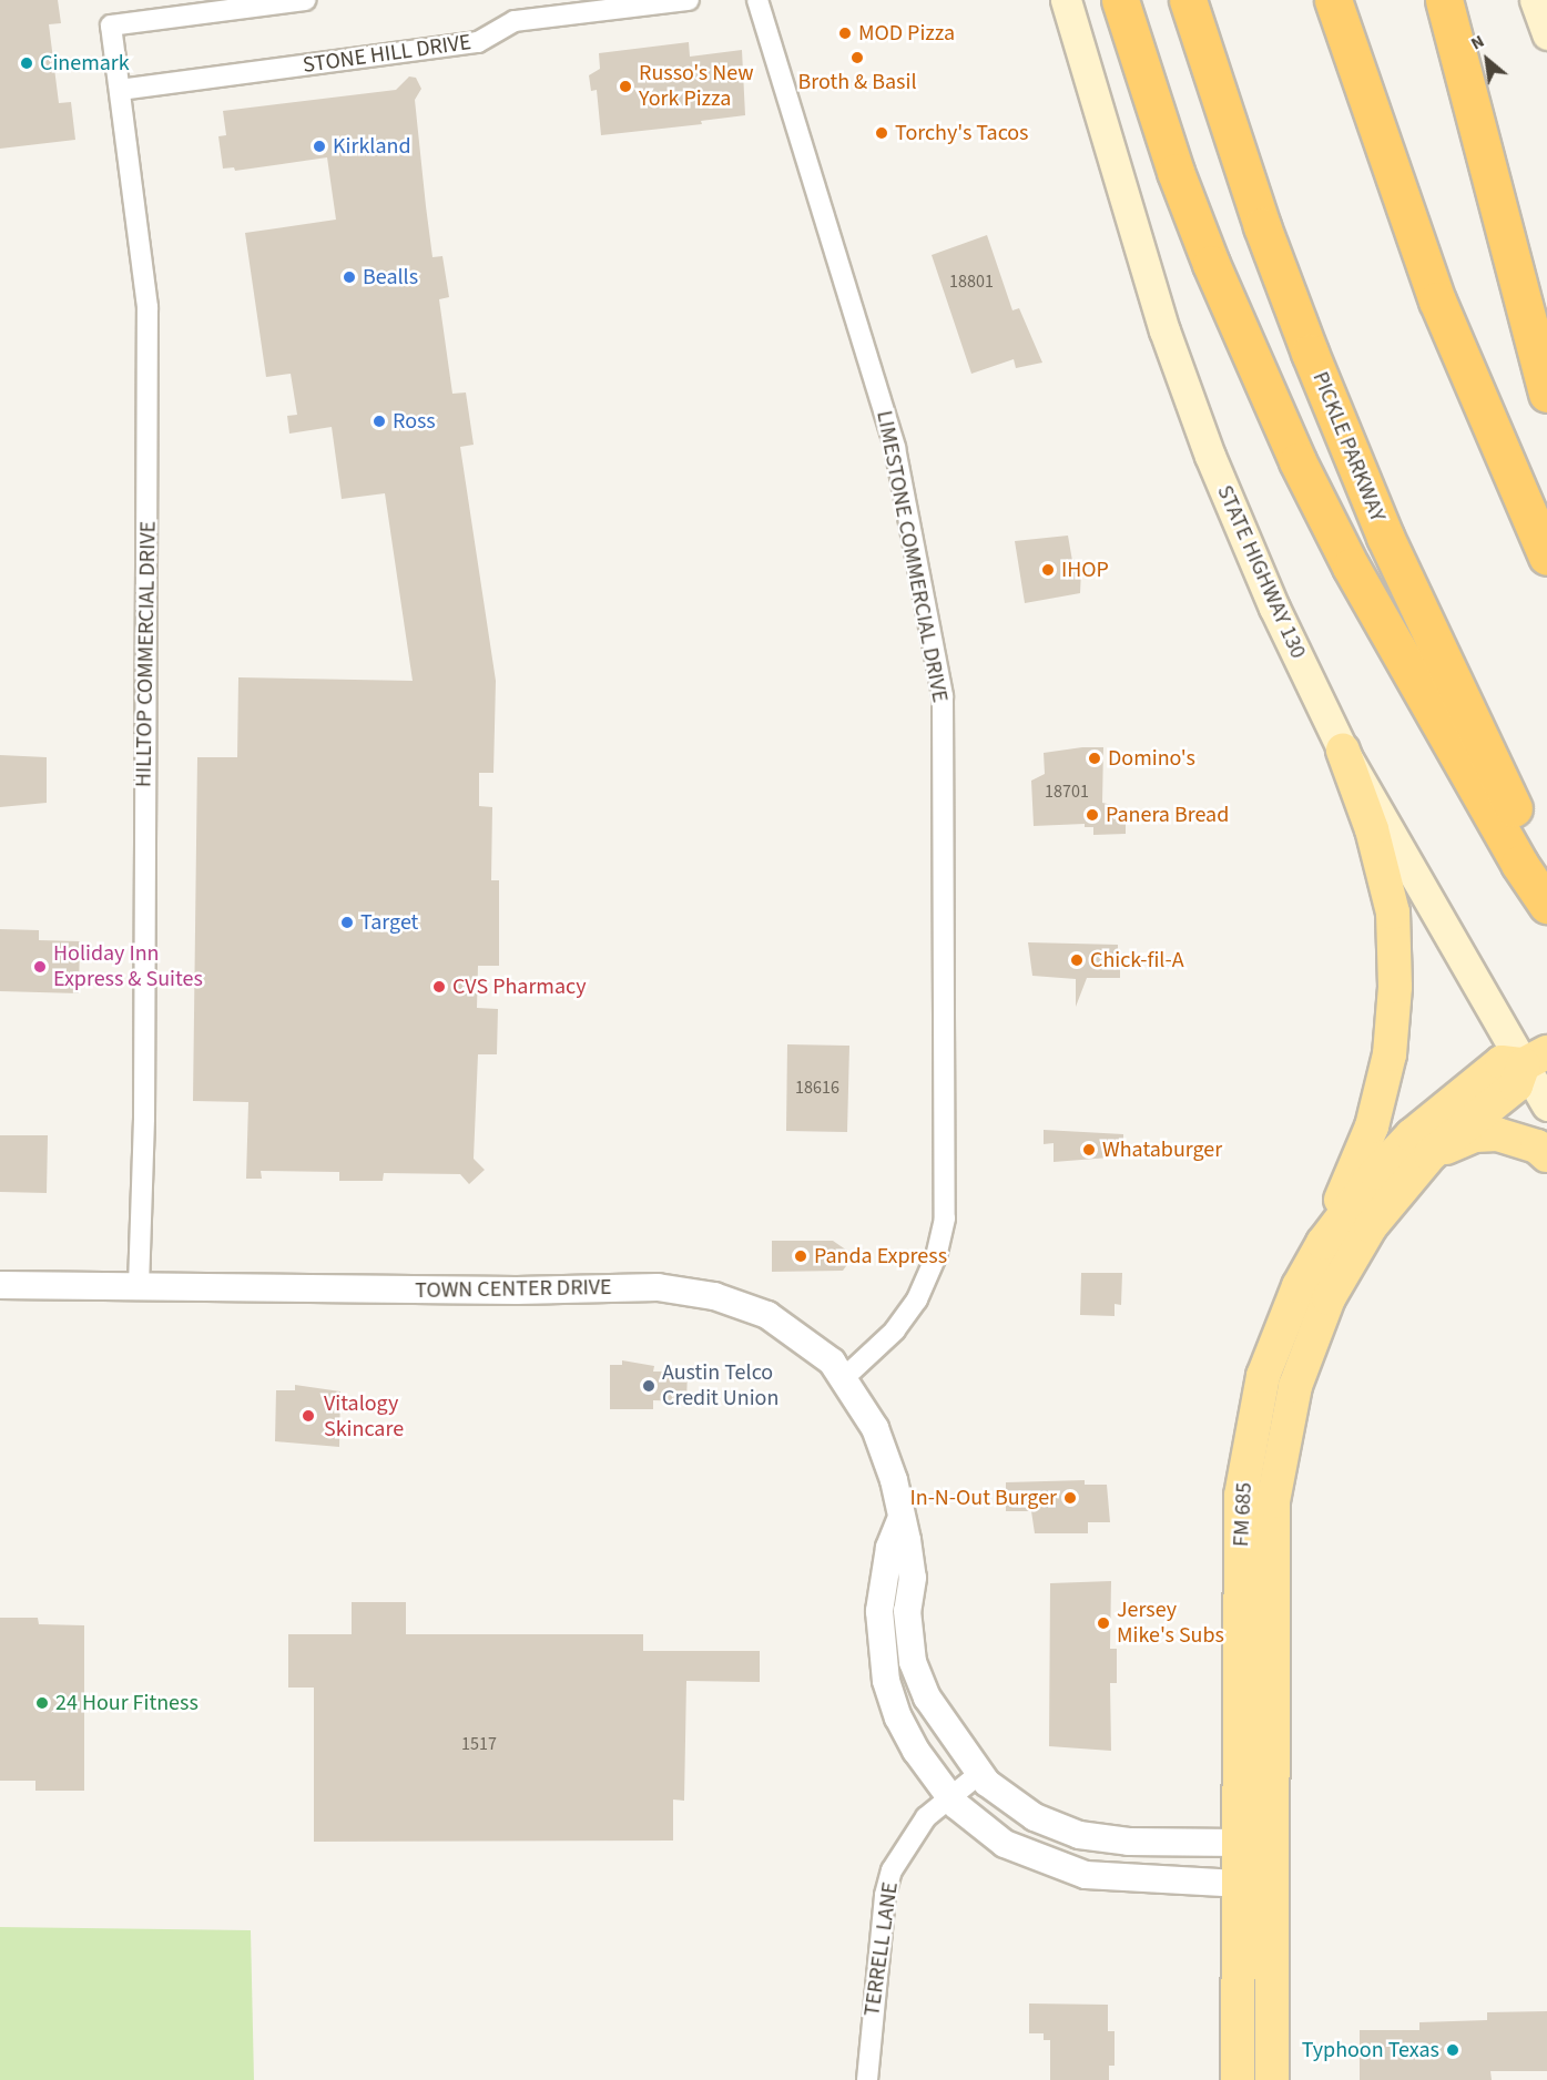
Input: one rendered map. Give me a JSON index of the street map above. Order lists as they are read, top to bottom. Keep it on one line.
{"streets":{"highway":["PICKLE PARKWAY"],"main road":["STATE HIGHWAY 130","FM 685"],"street":["STONE HILL DRIVE","LIMESTONE COMMERCIAL DRIVE","HILLTOP COMMERCIAL DRIVE","TOWN CENTER DRIVE","TERRELL LANE"]},"crossings":[["STONE HILL DRIVE","HILLTOP COMMERCIAL DRIVE"],["LIMESTONE COMMERCIAL DRIVE","TOWN CENTER DRIVE"],["STATE HIGHWAY 130","FM 685"],["HILLTOP COMMERCIAL DRIVE","TOWN CENTER DRIVE"],["TOWN CENTER DRIVE","FM 685"],["TOWN CENTER DRIVE","TERRELL LANE"]],"places":["MOD Pizza","Broth & Basil","Cinemark","Russo's New York Pizza","Torchy's Tacos","Kirkland","Bealls","Ross","IHOP","Domino's","Panera Bread","Target","Chick-fil-A","Holiday Inn Express & Suites","CVS Pharmacy","Whataburger","Panda Express","Austin Telco Credit Union","Vitalogy Skincare","In-N-Out Burger","Jersey Mike's Subs","24 Hour Fitness","Typhoon Texas"],"house_numbers":["18801","18701","18616","1517"],"north":"top left"}
